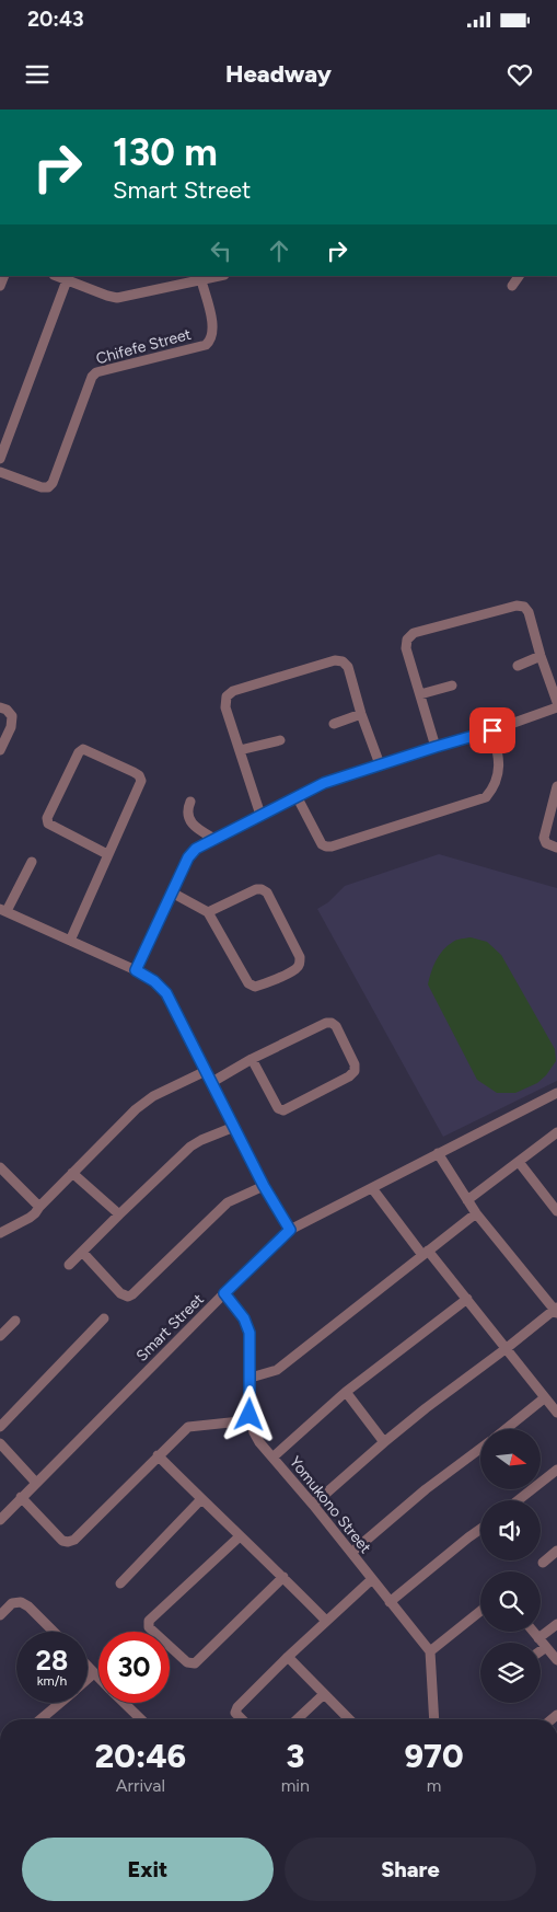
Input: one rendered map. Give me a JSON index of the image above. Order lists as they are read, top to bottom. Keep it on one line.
{"streets":{"street":["Chifefe Street","Smart Street","Yomukono Street"]},"crossings":[["Smart Street","Yomukono Street"]],"north":"right","page":{"status":"20:43","header":"Headway","turn":["130 m","Smart Street"],"speed":"28 km/h","limit":"30","eta":["20:46","Arrival","3","min","970","m"],"buttons":["Exit","Share"]}}
